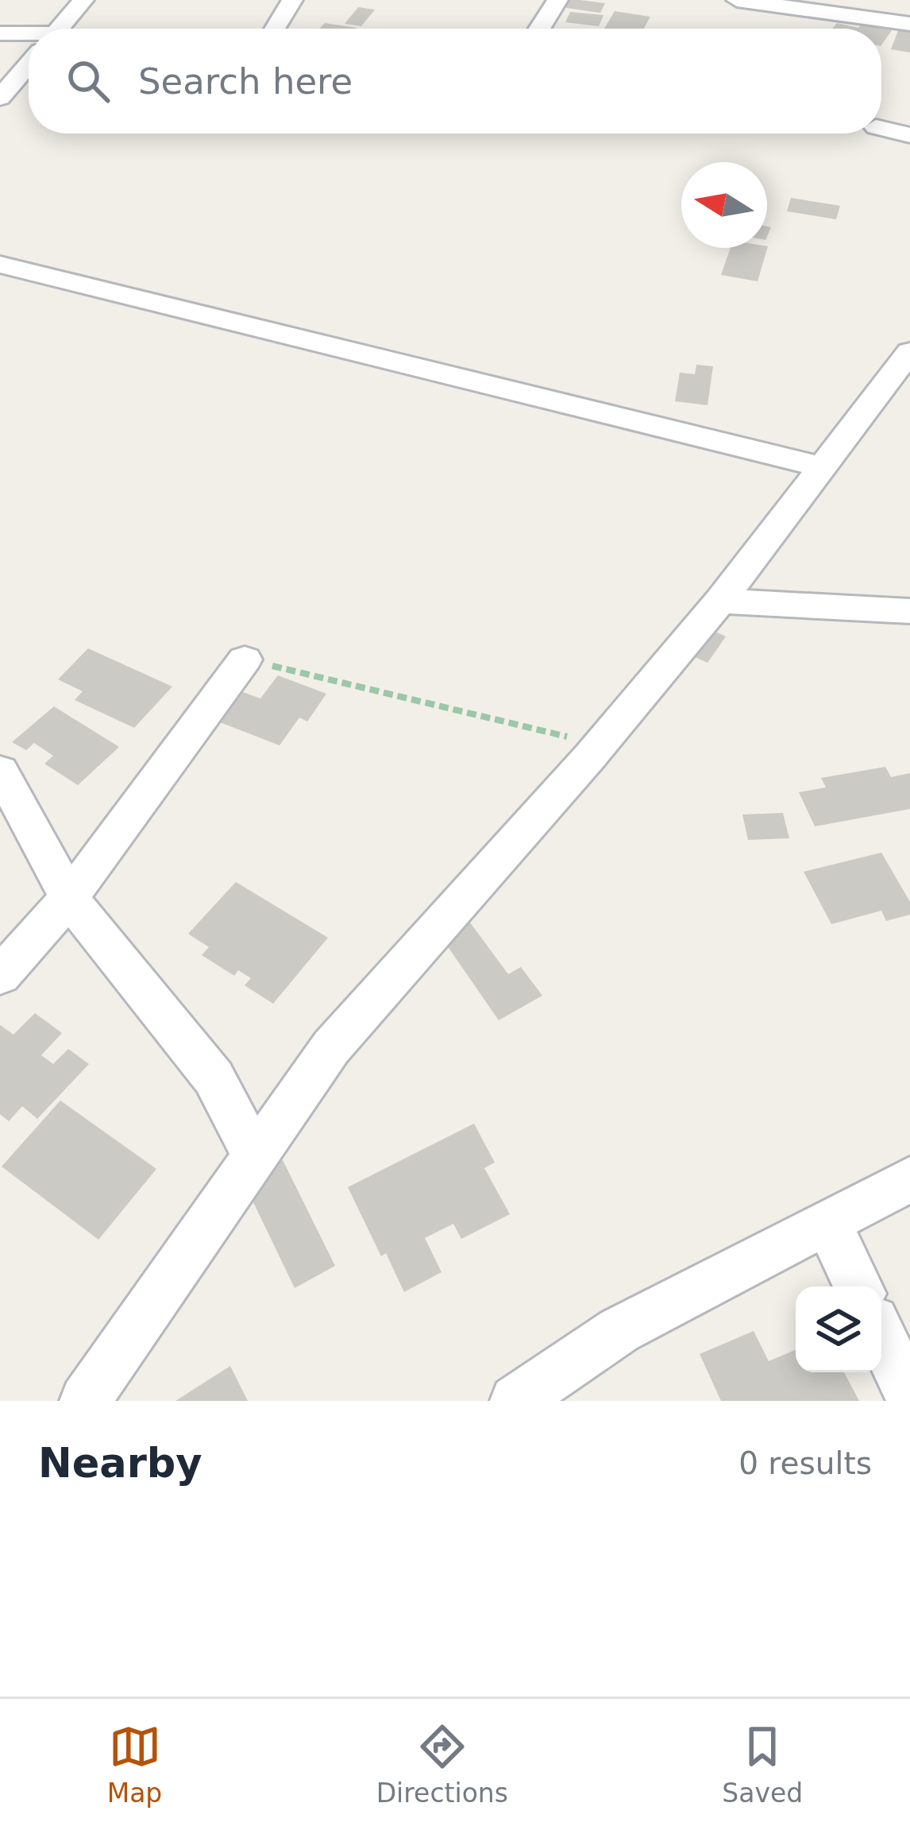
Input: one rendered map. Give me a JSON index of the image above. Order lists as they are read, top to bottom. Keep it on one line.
{"north":"left","page":{"search":"Search here","heading":["Nearby","0 results"],"nav":["Map","Directions","Saved"]}}
